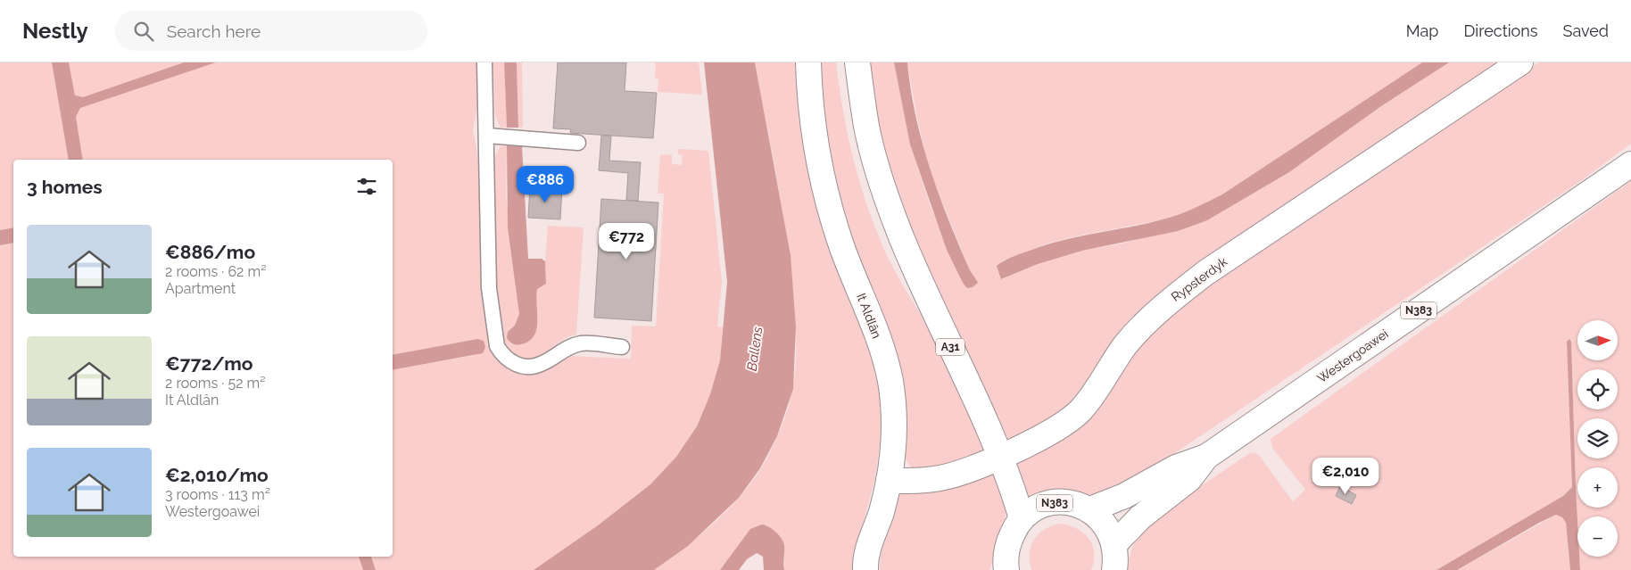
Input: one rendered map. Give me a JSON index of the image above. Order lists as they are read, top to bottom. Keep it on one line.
{"streets":{"main road":["Rypsterdyk","N383","It Aldlân","A31","Westergoawei"]},"crossings":[["Rypsterdyk","It Aldlân"],["Rypsterdyk","A31"],["N383","A31"],["N383","Westergoawei"]],"water":["Ballens"],"north":"right","page":{"header":"Nestly","search":"Search here","nav":["Map","Directions","Saved"],"heading":"3 homes","price":["€886","€772","€2,010"],"list":[{"name":"€886/mo","note":"2 rooms · 62 m² · Apartment"},{"name":"€772/mo","note":"2 rooms · 52 m² · It Aldlân"},{"name":"€2,010/mo","note":"3 rooms · 113 m² · Westergoawei"}],"map_buttons":["+","−"]}}
